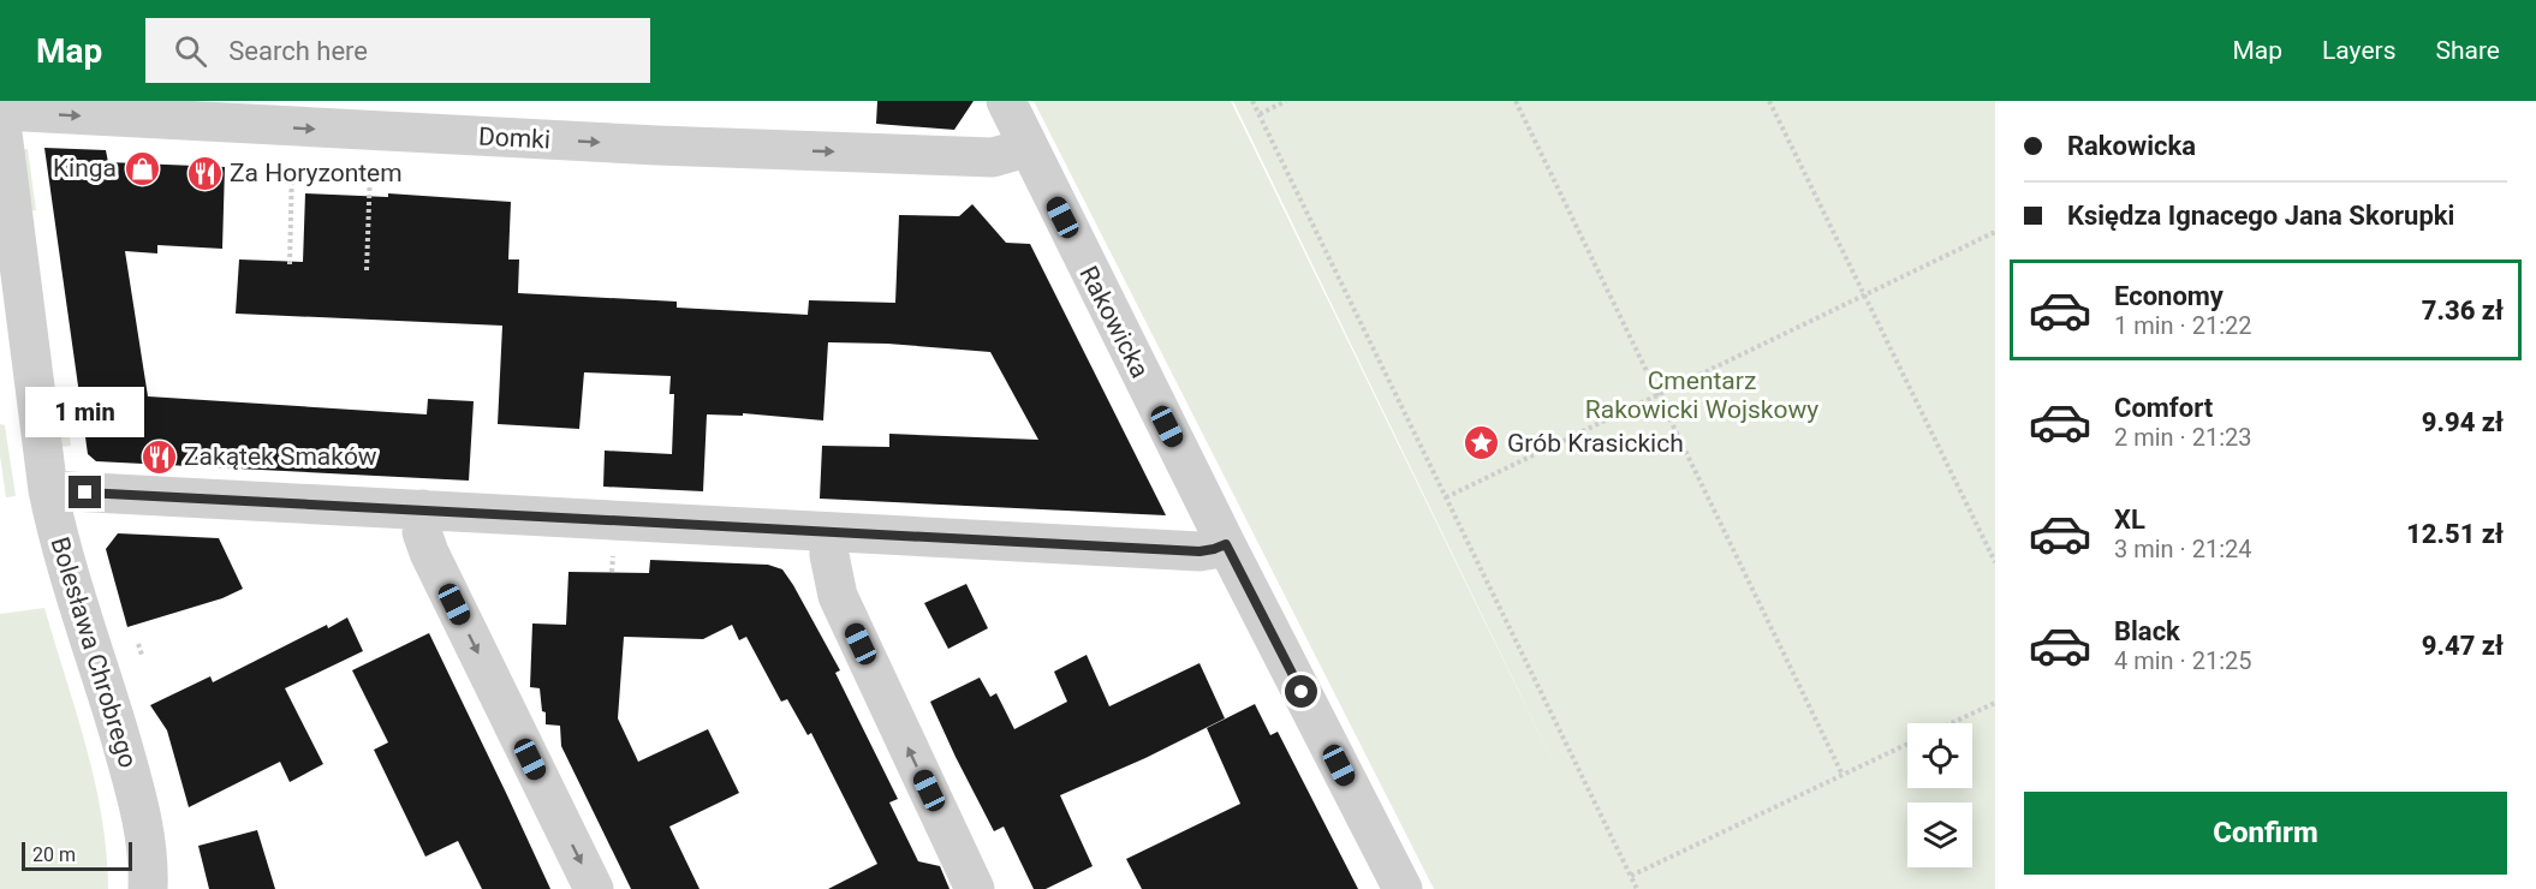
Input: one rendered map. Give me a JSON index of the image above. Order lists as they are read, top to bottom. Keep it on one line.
{"streets":{"street":["Domki","Rakowicka","Bolesława Chrobrego"]},"crossings":[["Domki","Rakowicka"],["Domki","Bolesława Chrobrego"]],"one_way":["Domki"],"parks":["Cmentarz Rakowicki Wojskowy"],"places":{"shop":["Kinga"],"restaurant":["Za Horyzontem","Zakątek Smaków"],"place":["Grób Krasickich"]},"scale_bar":"20 m","page":{"header":"Map","search":"Search here","nav":["Map","Layers","Share"],"banner":["Rakowicka","Księdza Ignacego Jana Skorupki"],"list":[{"name":"Economy","note":"1 min · 21:22","value":"7.36 zł"},{"name":"Comfort","note":"2 min · 21:23","value":"9.94 zł"},{"name":"XL","note":"3 min · 21:24","value":"12.51 zł"},{"name":"Black","note":"4 min · 21:25","value":"9.47 zł"}],"bubble":"1 min","buttons":"Confirm","scale":"20 m"}}
